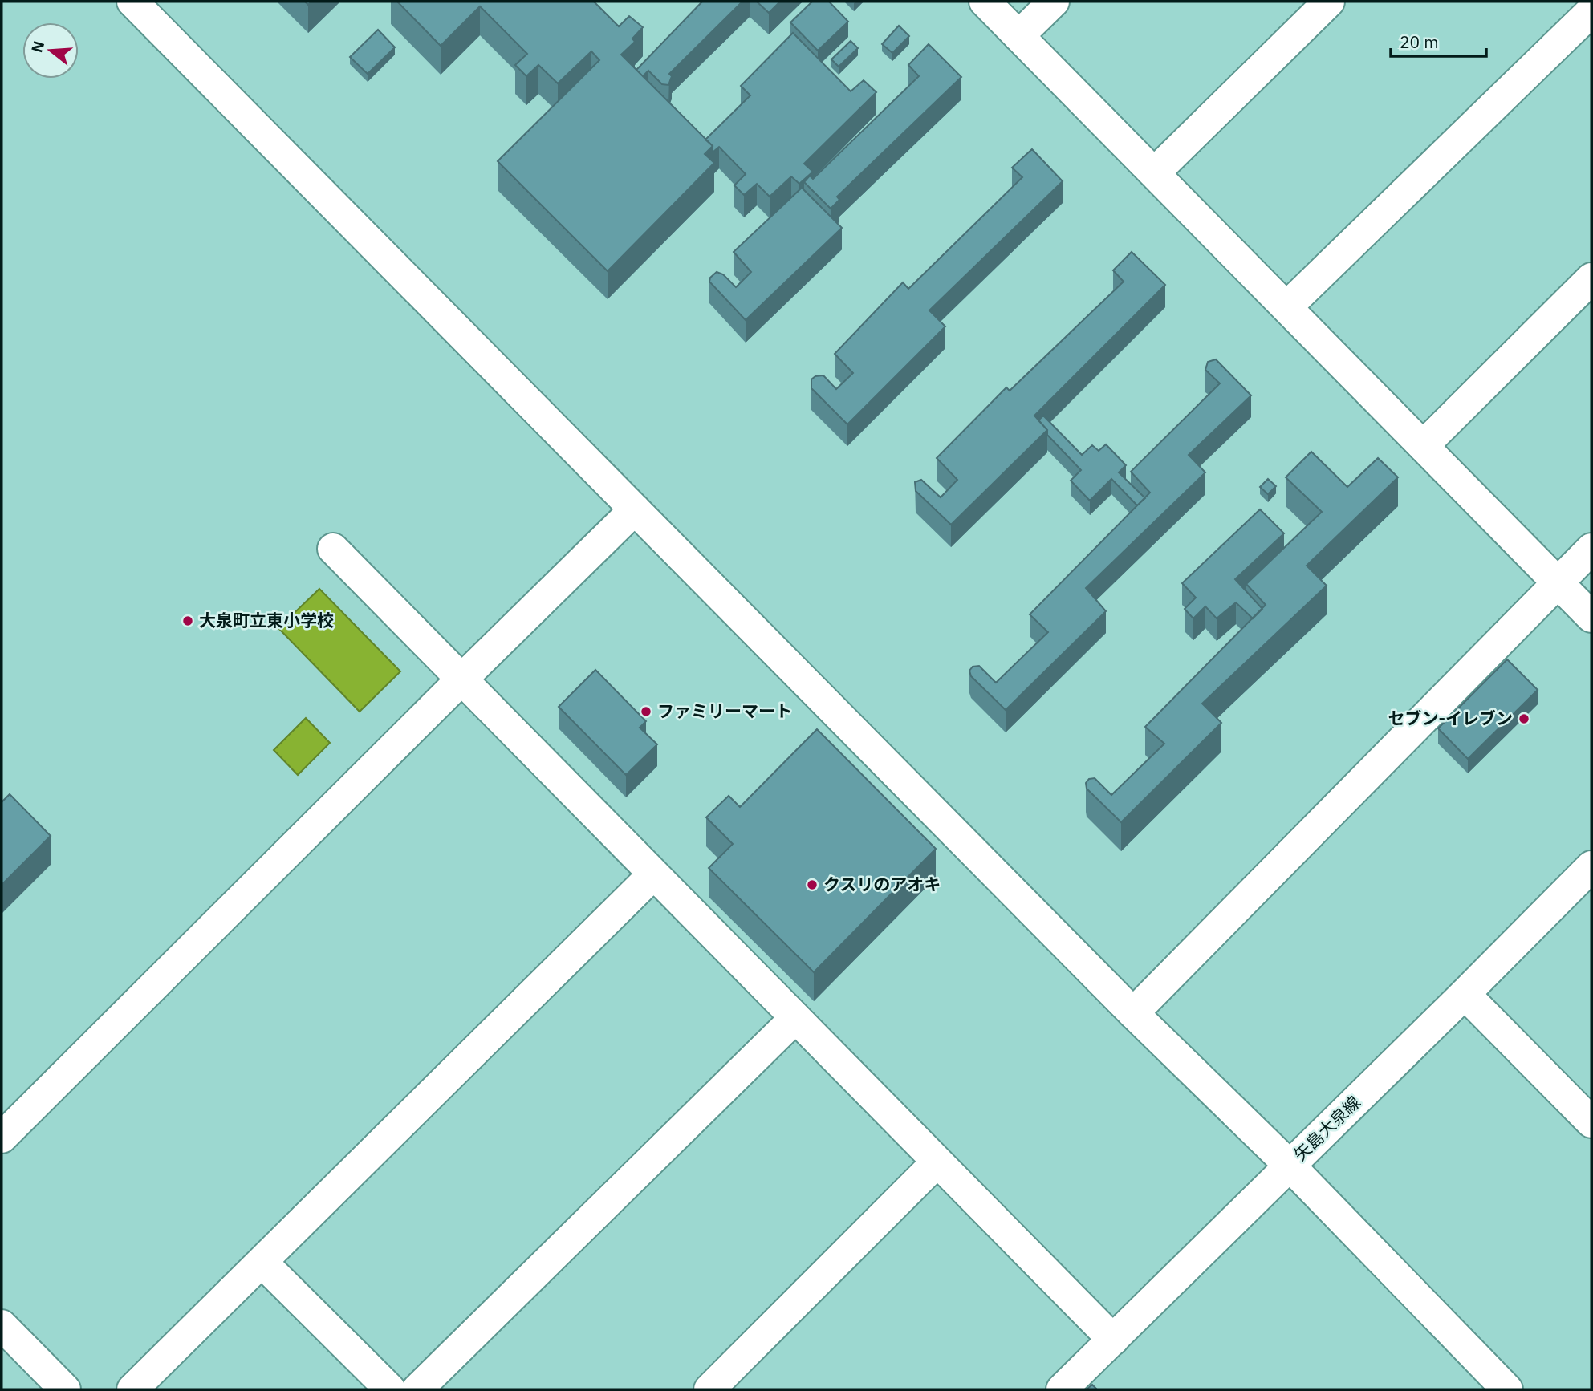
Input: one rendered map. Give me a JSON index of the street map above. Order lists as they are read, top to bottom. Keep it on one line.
{"streets":{"street":["矢島大泉線"]},"places":["大泉町立東小学校","ファミリーマート","セブン-イレブン","クスリのアオキ"],"scale_bar":"20 m","north":"left"}
